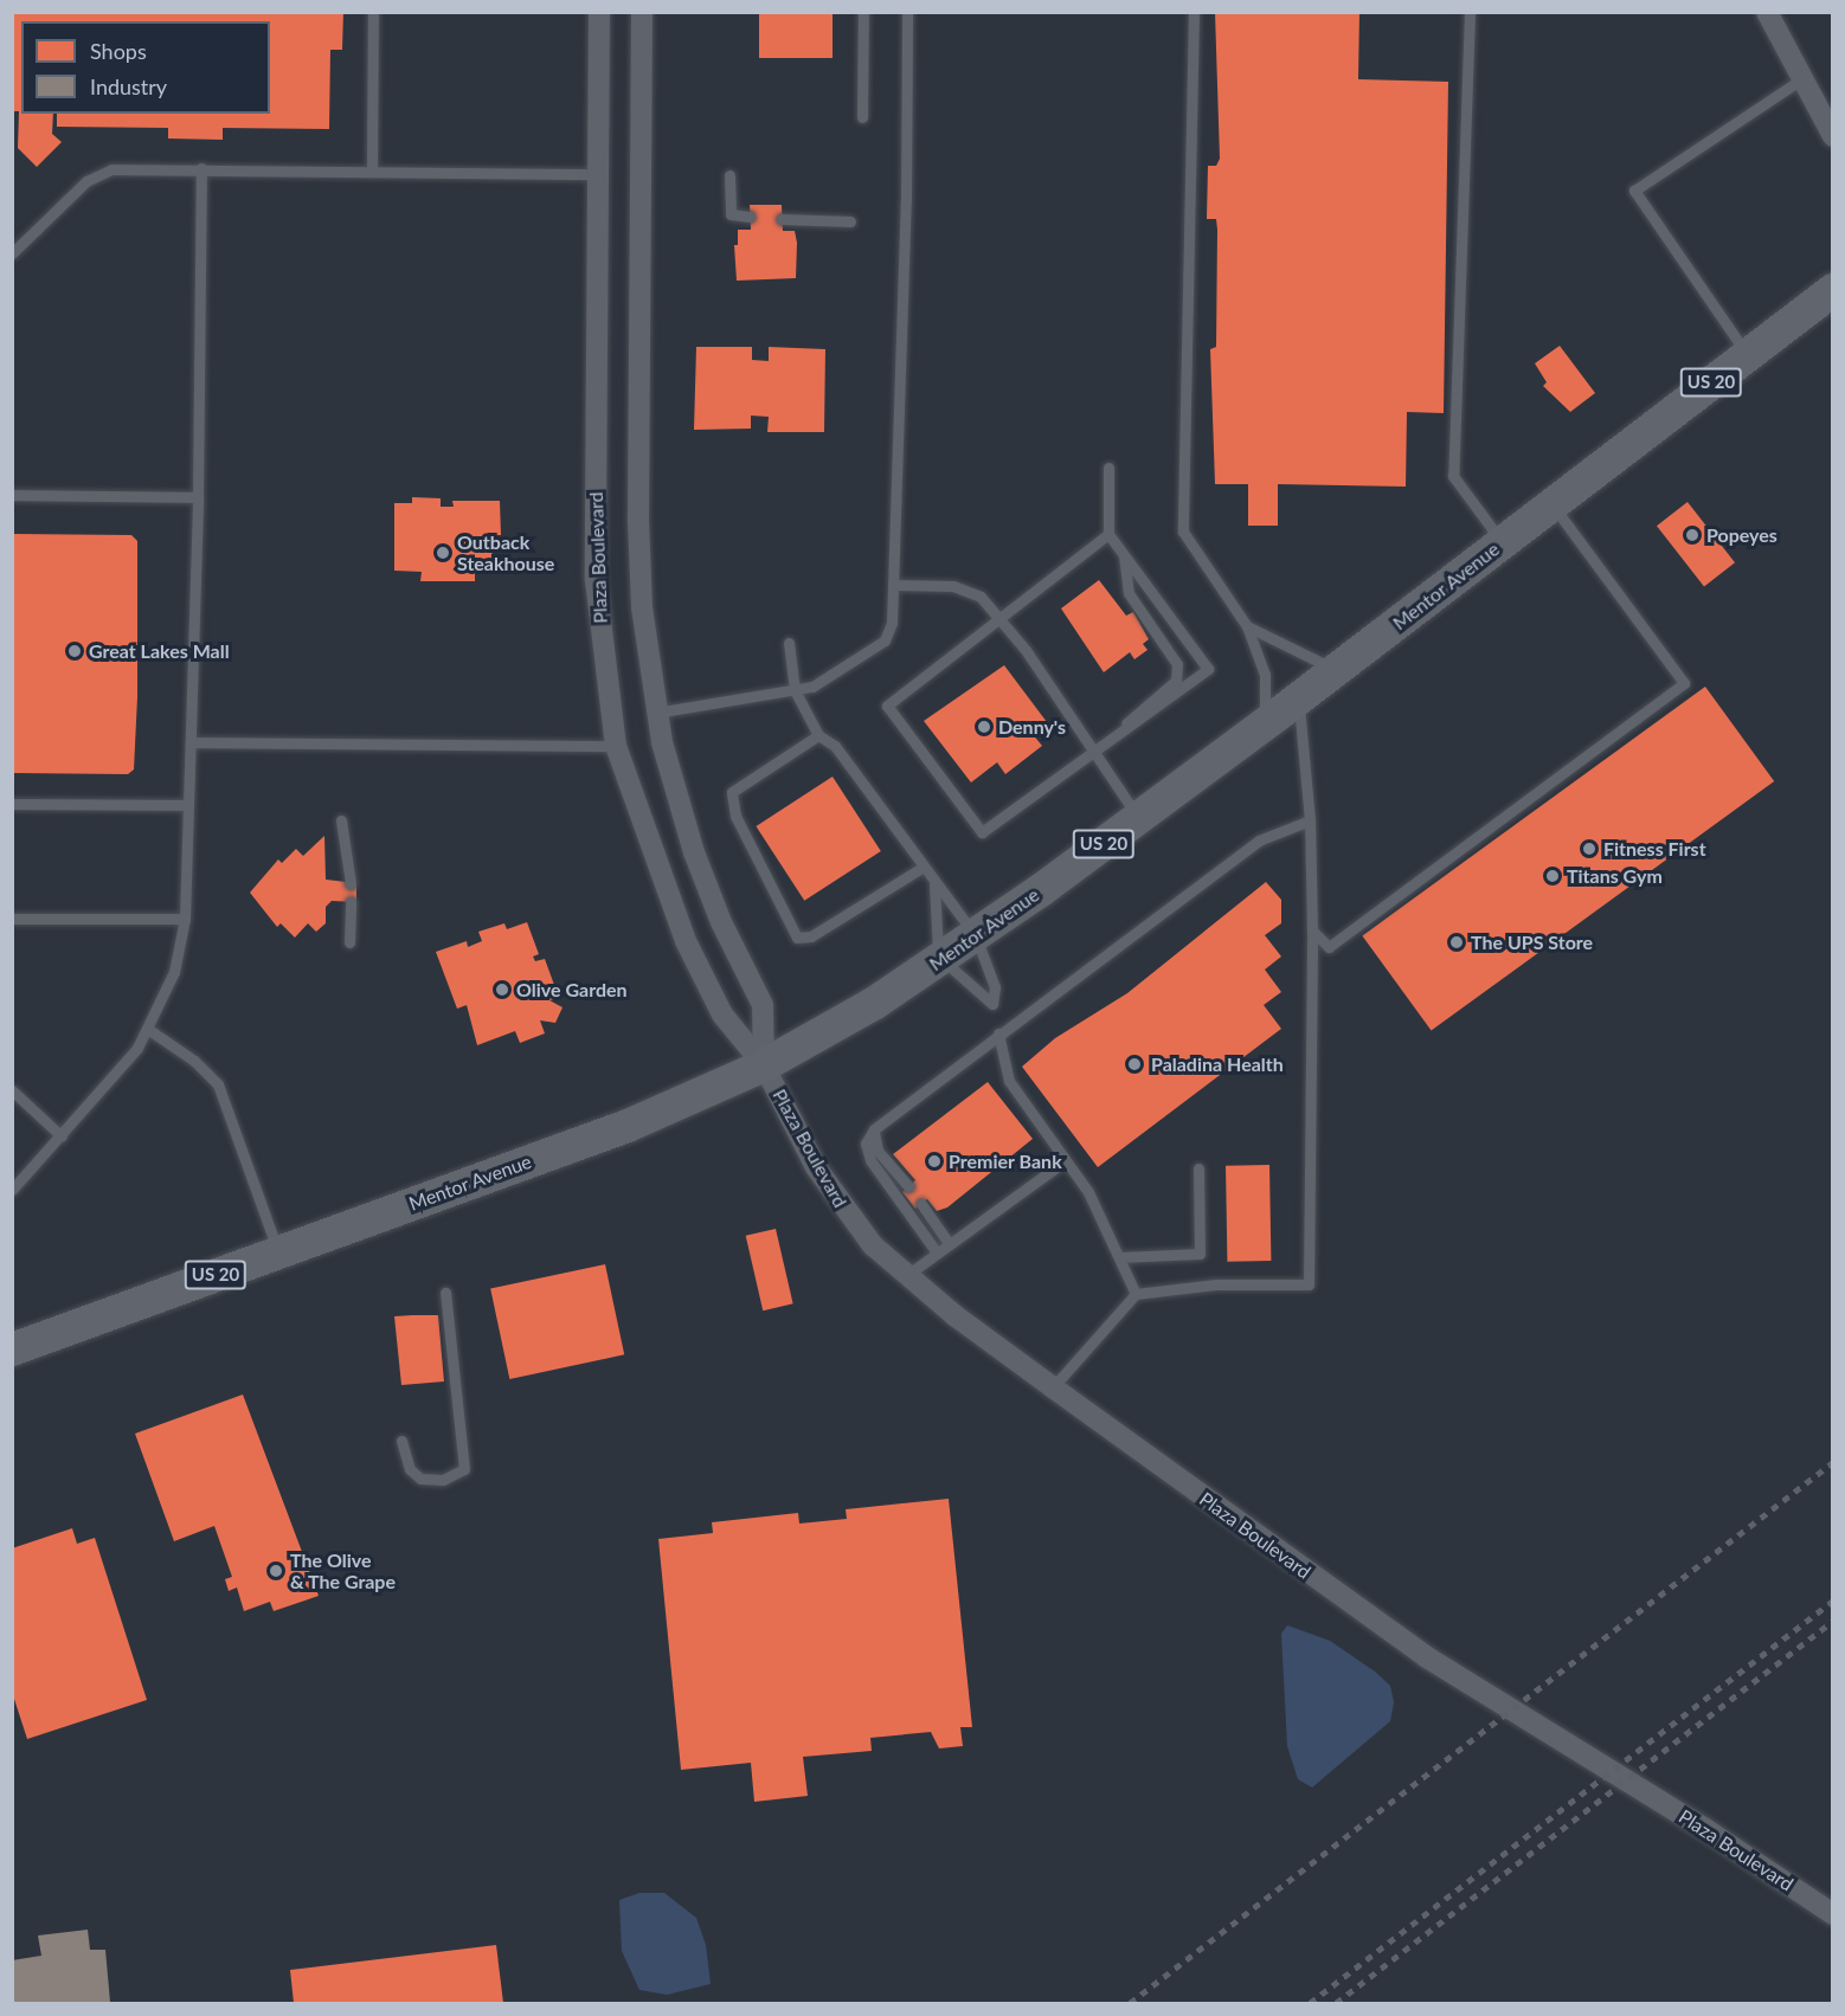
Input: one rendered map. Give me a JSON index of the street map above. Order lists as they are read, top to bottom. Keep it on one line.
{"streets":{"main road":["US 20","Mentor Avenue"],"street":["Plaza Boulevard"]},"crossings":[["Plaza Boulevard","Mentor Avenue"]],"places":["Popeyes","Outback Steakhouse","Great Lakes Mall","Denny's","Fitness First","Titans Gym","The UPS Store","Olive Garden","Paladina Health","Premier Bank","The Olive & The Grape"],"legend":["Shops","Industry"]}
